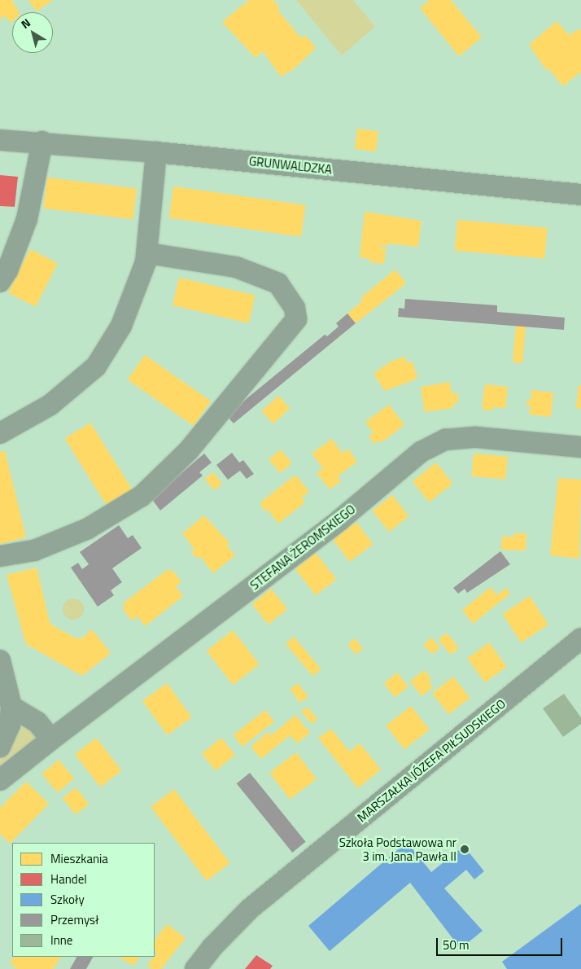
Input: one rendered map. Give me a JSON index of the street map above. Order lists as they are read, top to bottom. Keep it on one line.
{"streets":{"street":["GRUNWALDZKA","STEFANA ŻEROMSKIEGO","MARSZAŁKA JÓZEFA PIŁSUDSKIEGO"]},"places":["Szkoła Podstawowa nr 3 im. Jana Pawła II"],"legend":["Mieszkania","Handel","Szkoły","Przemysł","Inne"],"scale_bar":"50 m","north":"top left"}
